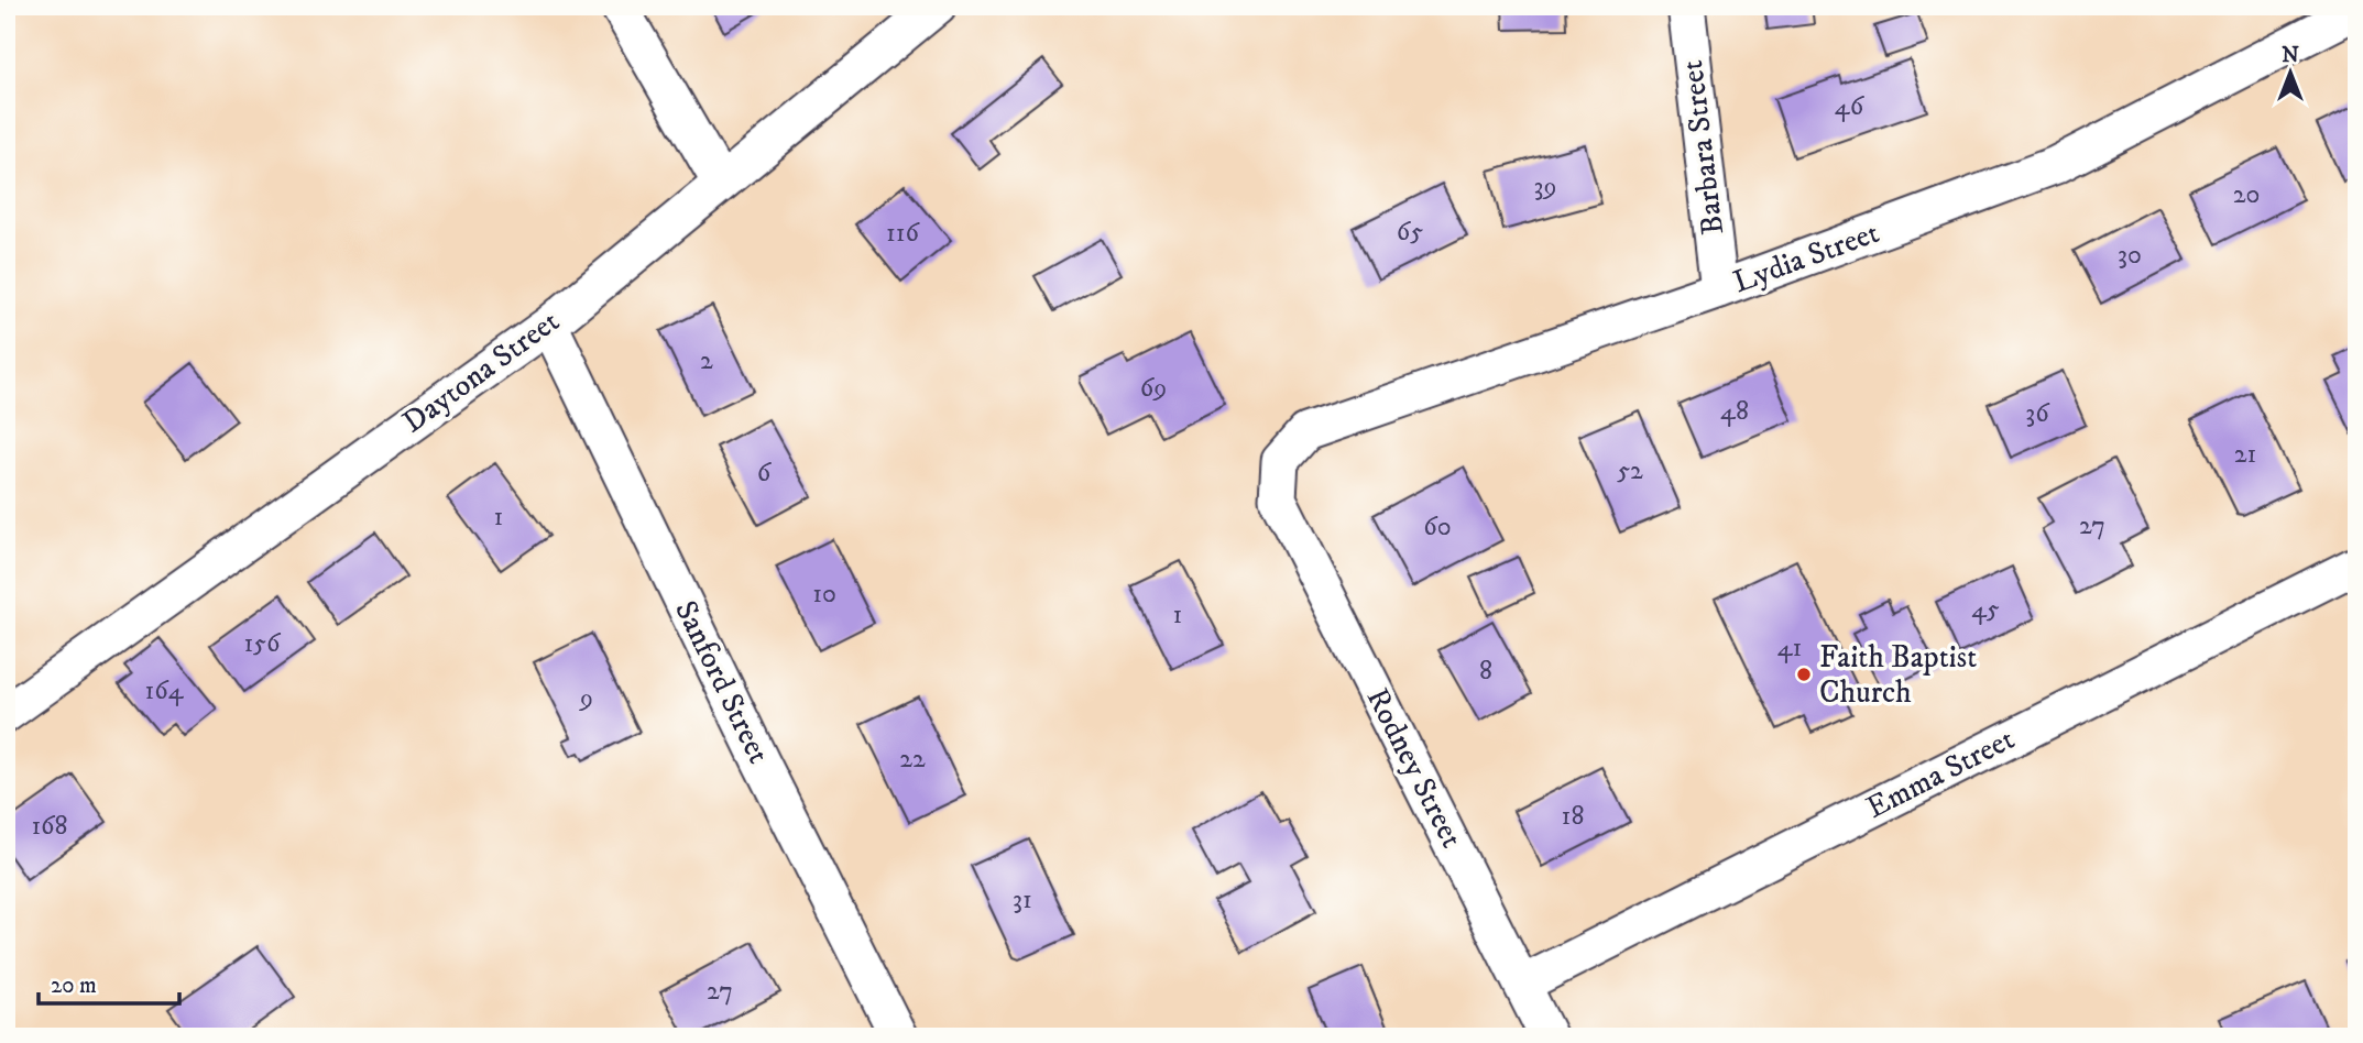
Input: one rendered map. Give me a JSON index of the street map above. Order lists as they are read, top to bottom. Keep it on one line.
{"streets":{"street":["Barbara Street","Lydia Street","Daytona Street","Sanford Street","Rodney Street","Emma Street"]},"crossings":[["Barbara Street","Lydia Street"],["Lydia Street","Rodney Street"],["Daytona Street","Sanford Street"],["Rodney Street","Emma Street"]],"places":["Faith Baptist Church"],"house_numbers":["46","39","20","65","116","30","2","69","48","36","21","52","6","1","27","60","10","45","1","156","41","8","164","9","22","18","168","31","27"],"scale_bar":"20 m","north":"top"}
